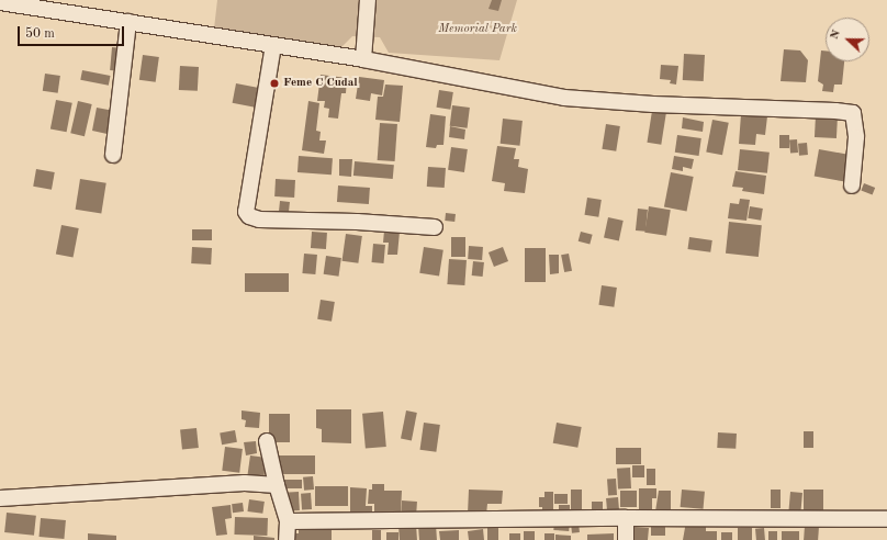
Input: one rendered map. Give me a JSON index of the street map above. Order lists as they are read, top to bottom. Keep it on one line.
{"parks":["Memorial Park"],"places":["Feme C Cudal"],"scale_bar":"50 m","north":"left"}
